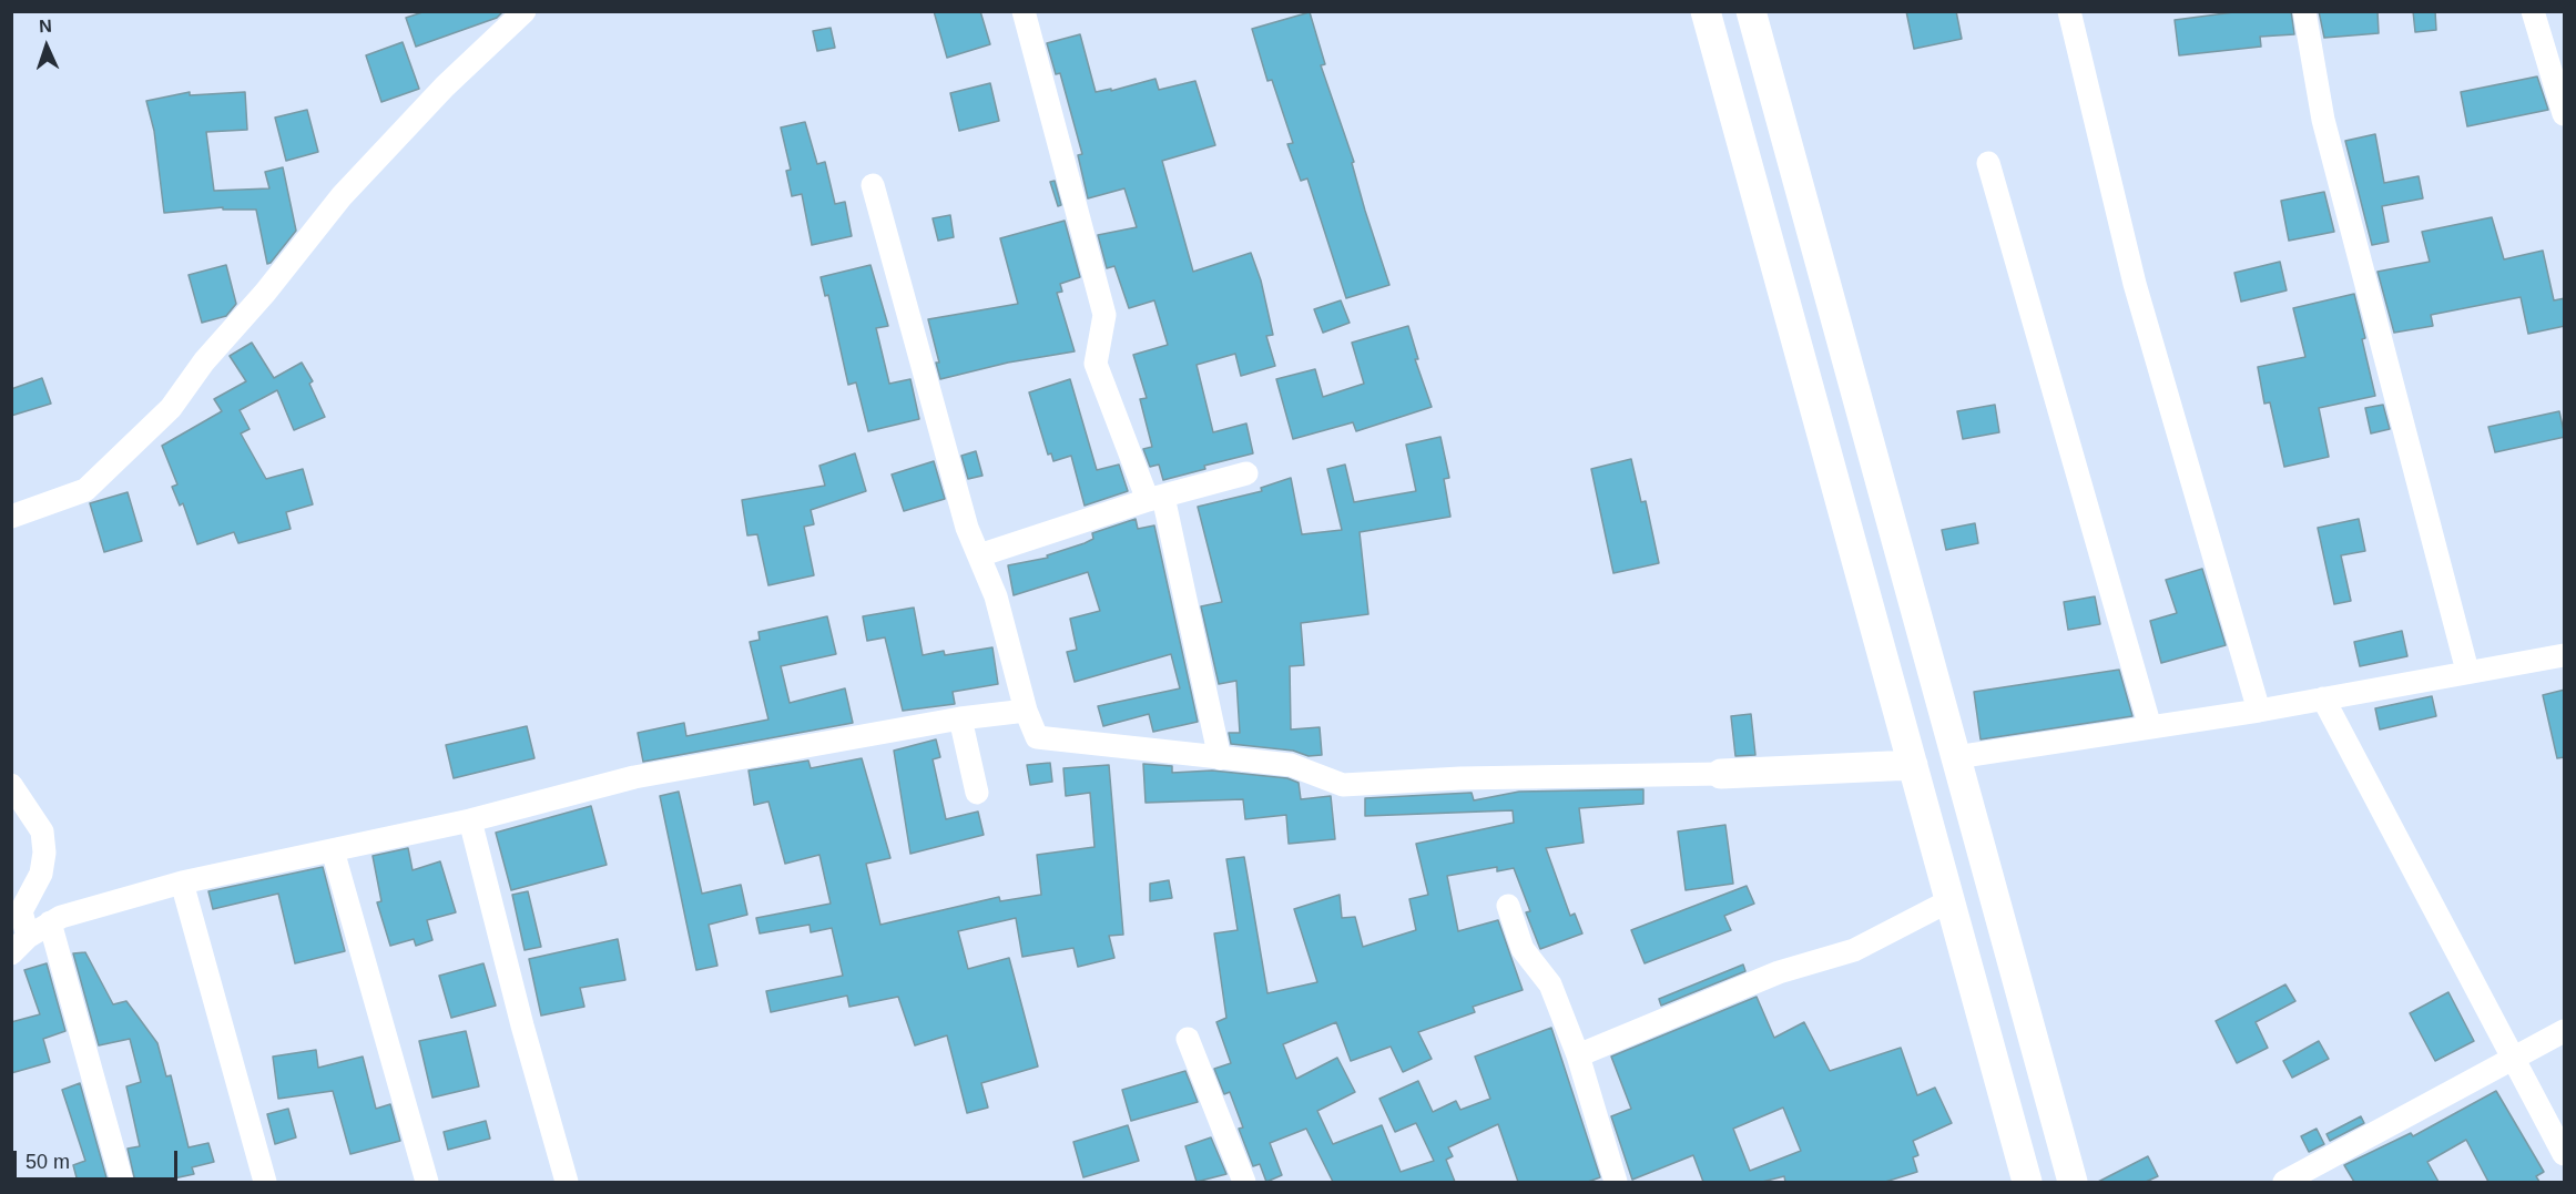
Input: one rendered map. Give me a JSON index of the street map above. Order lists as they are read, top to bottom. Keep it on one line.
{"scale_bar":"50 m","north":"top"}
